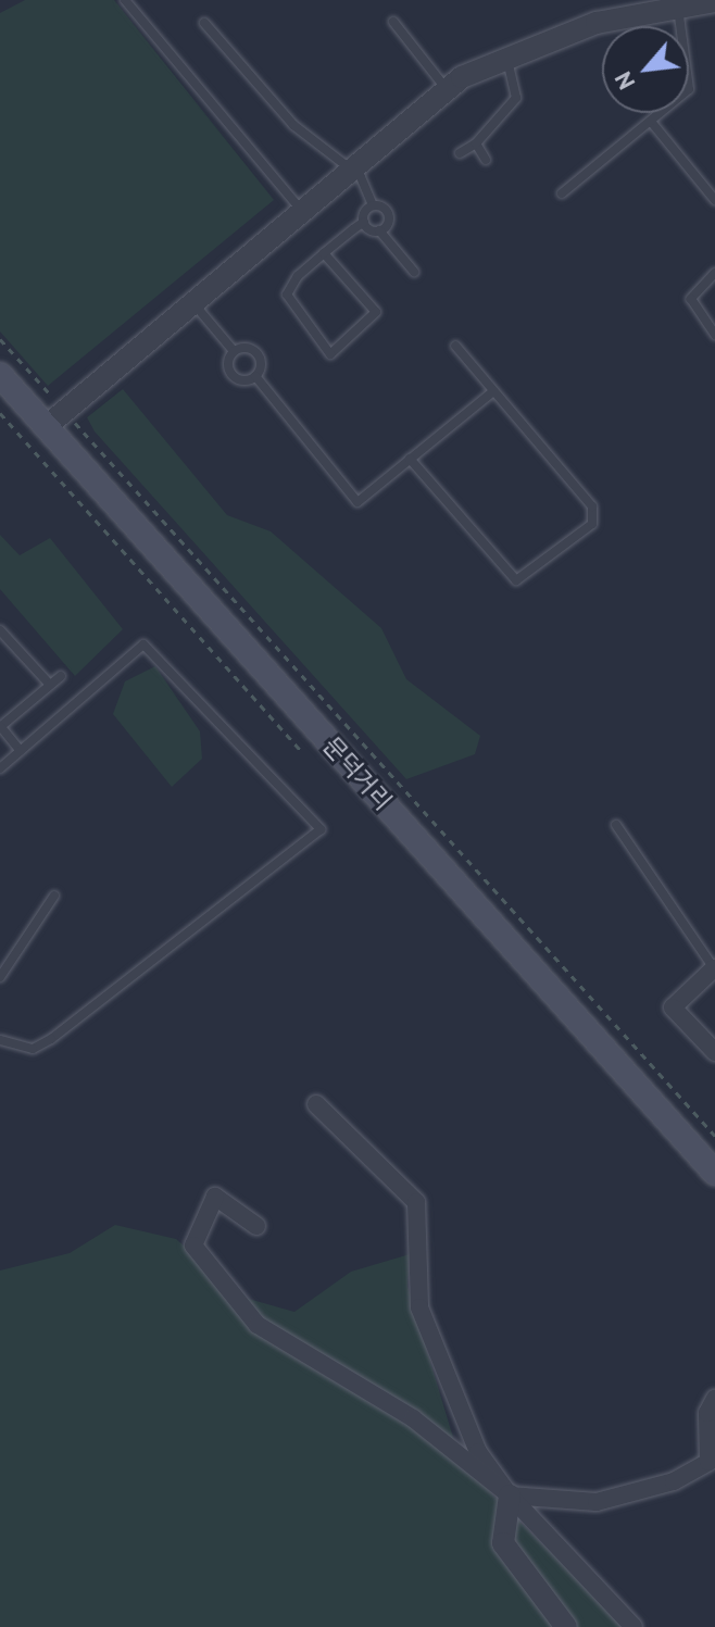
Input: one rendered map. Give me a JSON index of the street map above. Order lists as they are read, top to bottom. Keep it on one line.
{"streets":{"main road":["문덕거리"]},"north":"bottom left"}
